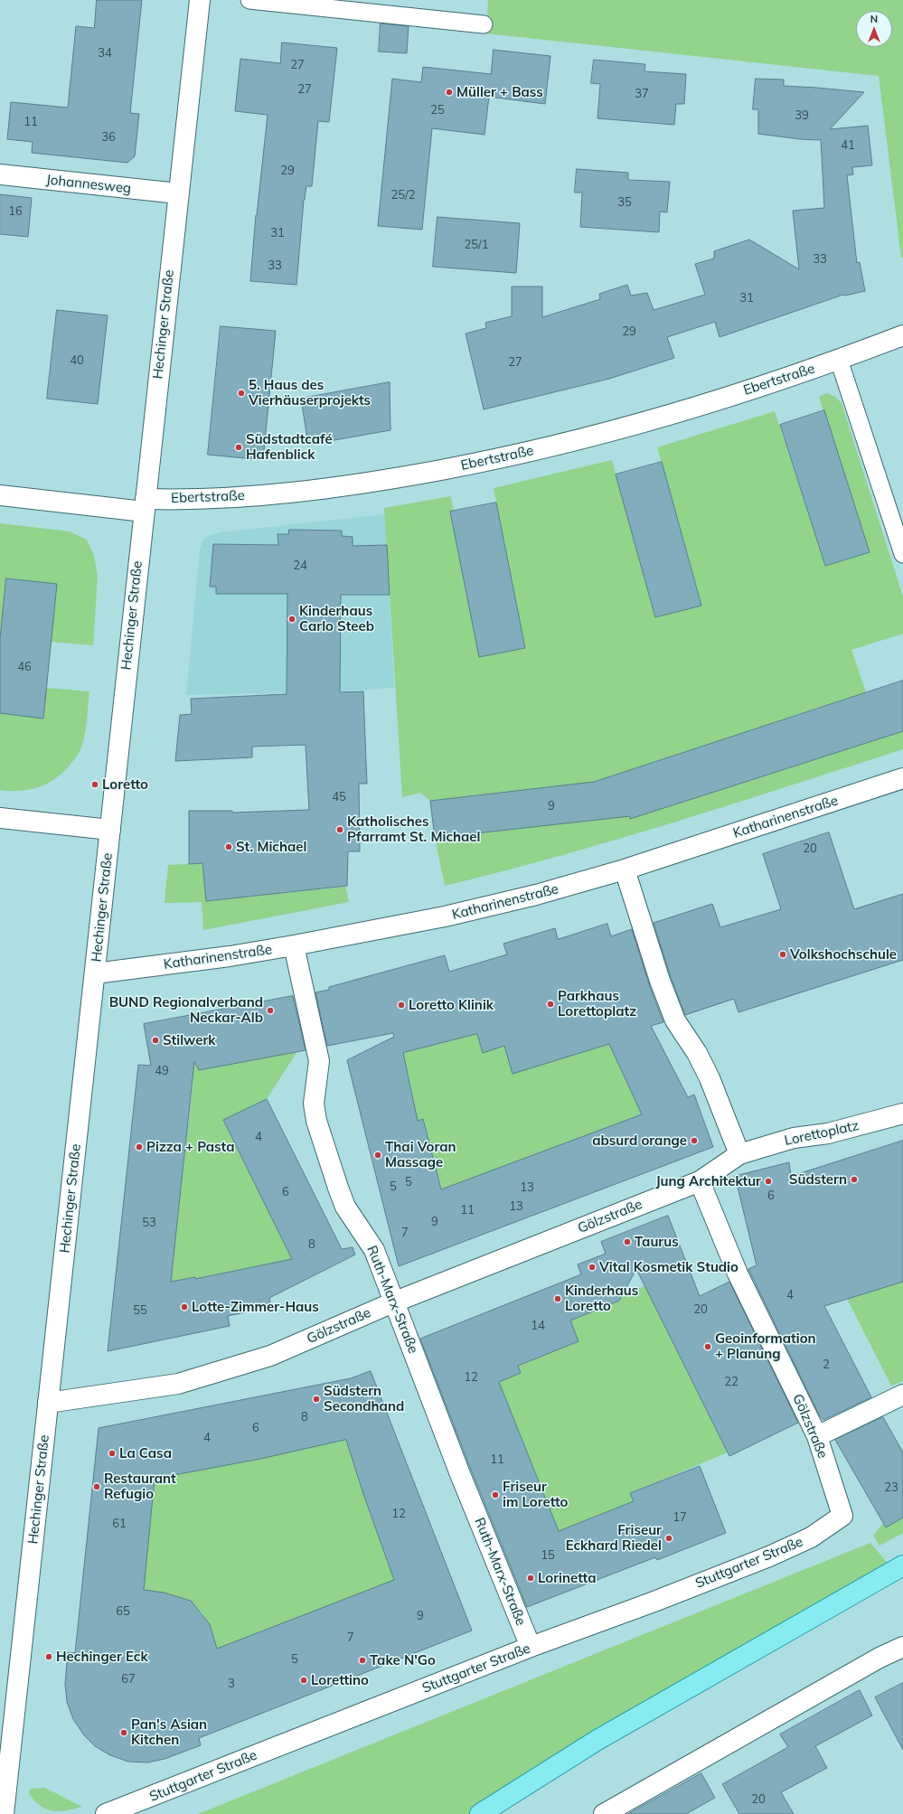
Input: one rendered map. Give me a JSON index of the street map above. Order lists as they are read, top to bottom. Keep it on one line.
{"streets":{"street":["Johannesweg","Hechinger Straße","Ebertstraße","Katharinenstraße","Lorettoplatz","Gölzstraße","Ruth-Marx-Straße","Stuttgarter Straße"]},"crossings":[["Johannesweg","Hechinger Straße"],["Hechinger Straße","Ebertstraße"],["Hechinger Straße","Katharinenstraße"],["Hechinger Straße","Gölzstraße"],["Katharinenstraße","Ruth-Marx-Straße"],["Lorettoplatz","Gölzstraße"],["Gölzstraße","Ruth-Marx-Straße"],["Gölzstraße","Stuttgarter Straße"],["Ruth-Marx-Straße","Stuttgarter Straße"]],"places":["Müller + Bass","5. Haus des Vierhäuserprojekts","Südstadtcafé Hafenblick","Kinderhaus Carlo Steeb","Loretto","Katholisches Pfarramt St. Michael","St. Michael","Volkshochschule","Parkhaus Lorettoplatz","Loretto Klinik","BUND Regionalverband Neckar-Alb","Stilwerk","absurd orange","Pizza + Pasta","Thai Voran Massage","Südstern","Jung Architektur","Taurus","Vital Kosmetik Studio","Kinderhaus Loretto","Lotte-Zimmer-Haus","Geoinformation + Planung","Südstern Secondhand","La Casa","Restaurant Refugio","Friseur im Loretto","Friseur Eckhard Riedel","Lorinetta","Hechinger Eck","Take N'Go","Lorettino","Pan's Asian Kitchen"],"house_numbers":["34","27","27","37","25","39","11","36","41","29","25/2","35","16","31","25/1","33","33","31","29","40","27","24","46","45","9","20","49","4","5","5","13","6","6","13","11","9","53","7","8","4","20","55","14","2","12","22","8","6","4","11","23","12","17","61","15","65","9","7","5","67","3","20"],"north":"top"}
